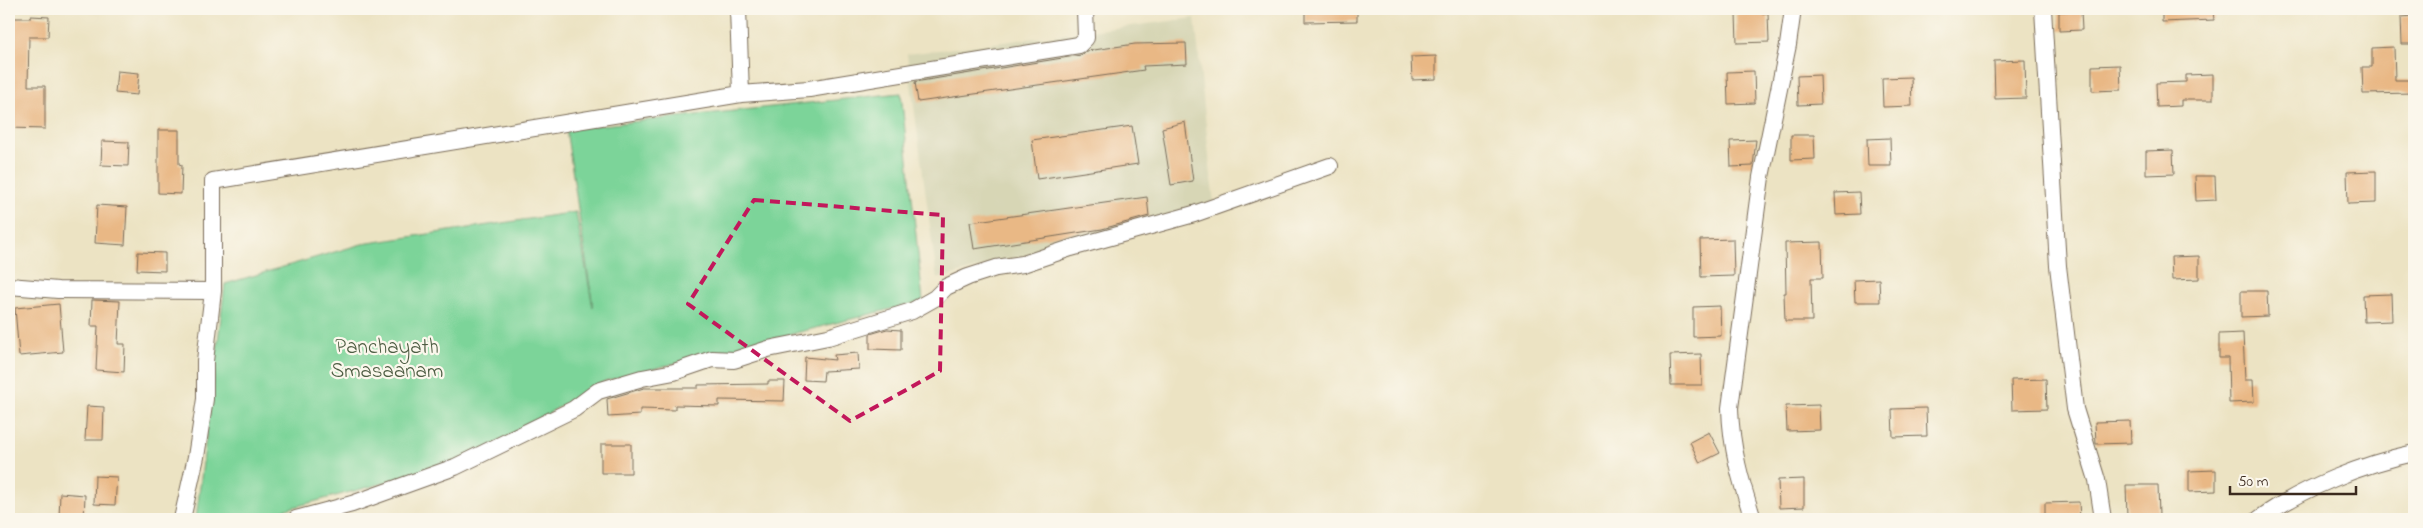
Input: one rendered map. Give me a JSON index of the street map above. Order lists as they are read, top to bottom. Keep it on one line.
{"parks":["Panchayath Smasaanam"],"scale_bar":"50 m"}
